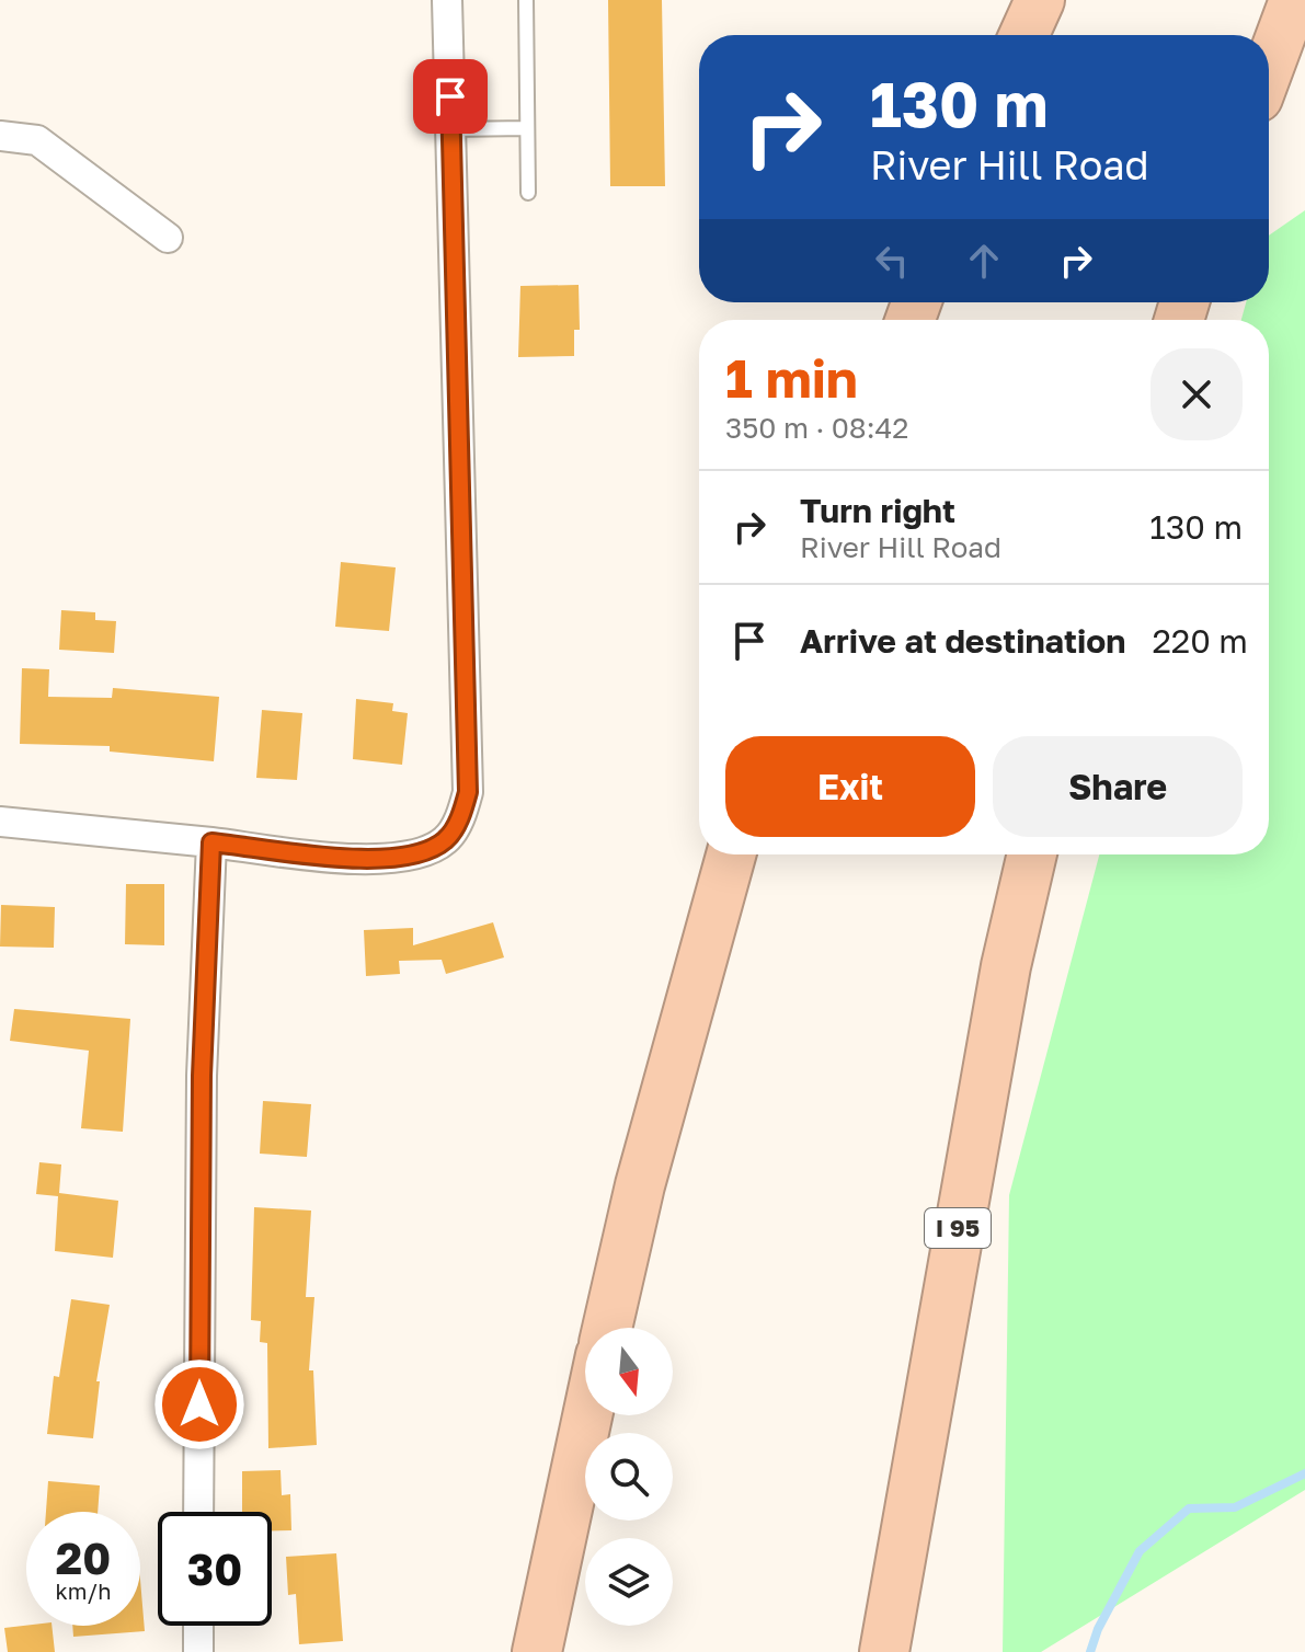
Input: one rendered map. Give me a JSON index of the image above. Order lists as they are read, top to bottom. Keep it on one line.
{"streets":{"highway":["I 95"]},"north":"bottom","page":{"turn":["130 m","River Hill Road"],"heading":["1 min","350 m · 08:42"],"list":[{"name":"Turn right","note":"River Hill Road","value":"130 m"},{"name":"Arrive at destination","value":"220 m"}],"buttons":["Exit","Share"],"speed":"20 km/h","limit":"30"}}
